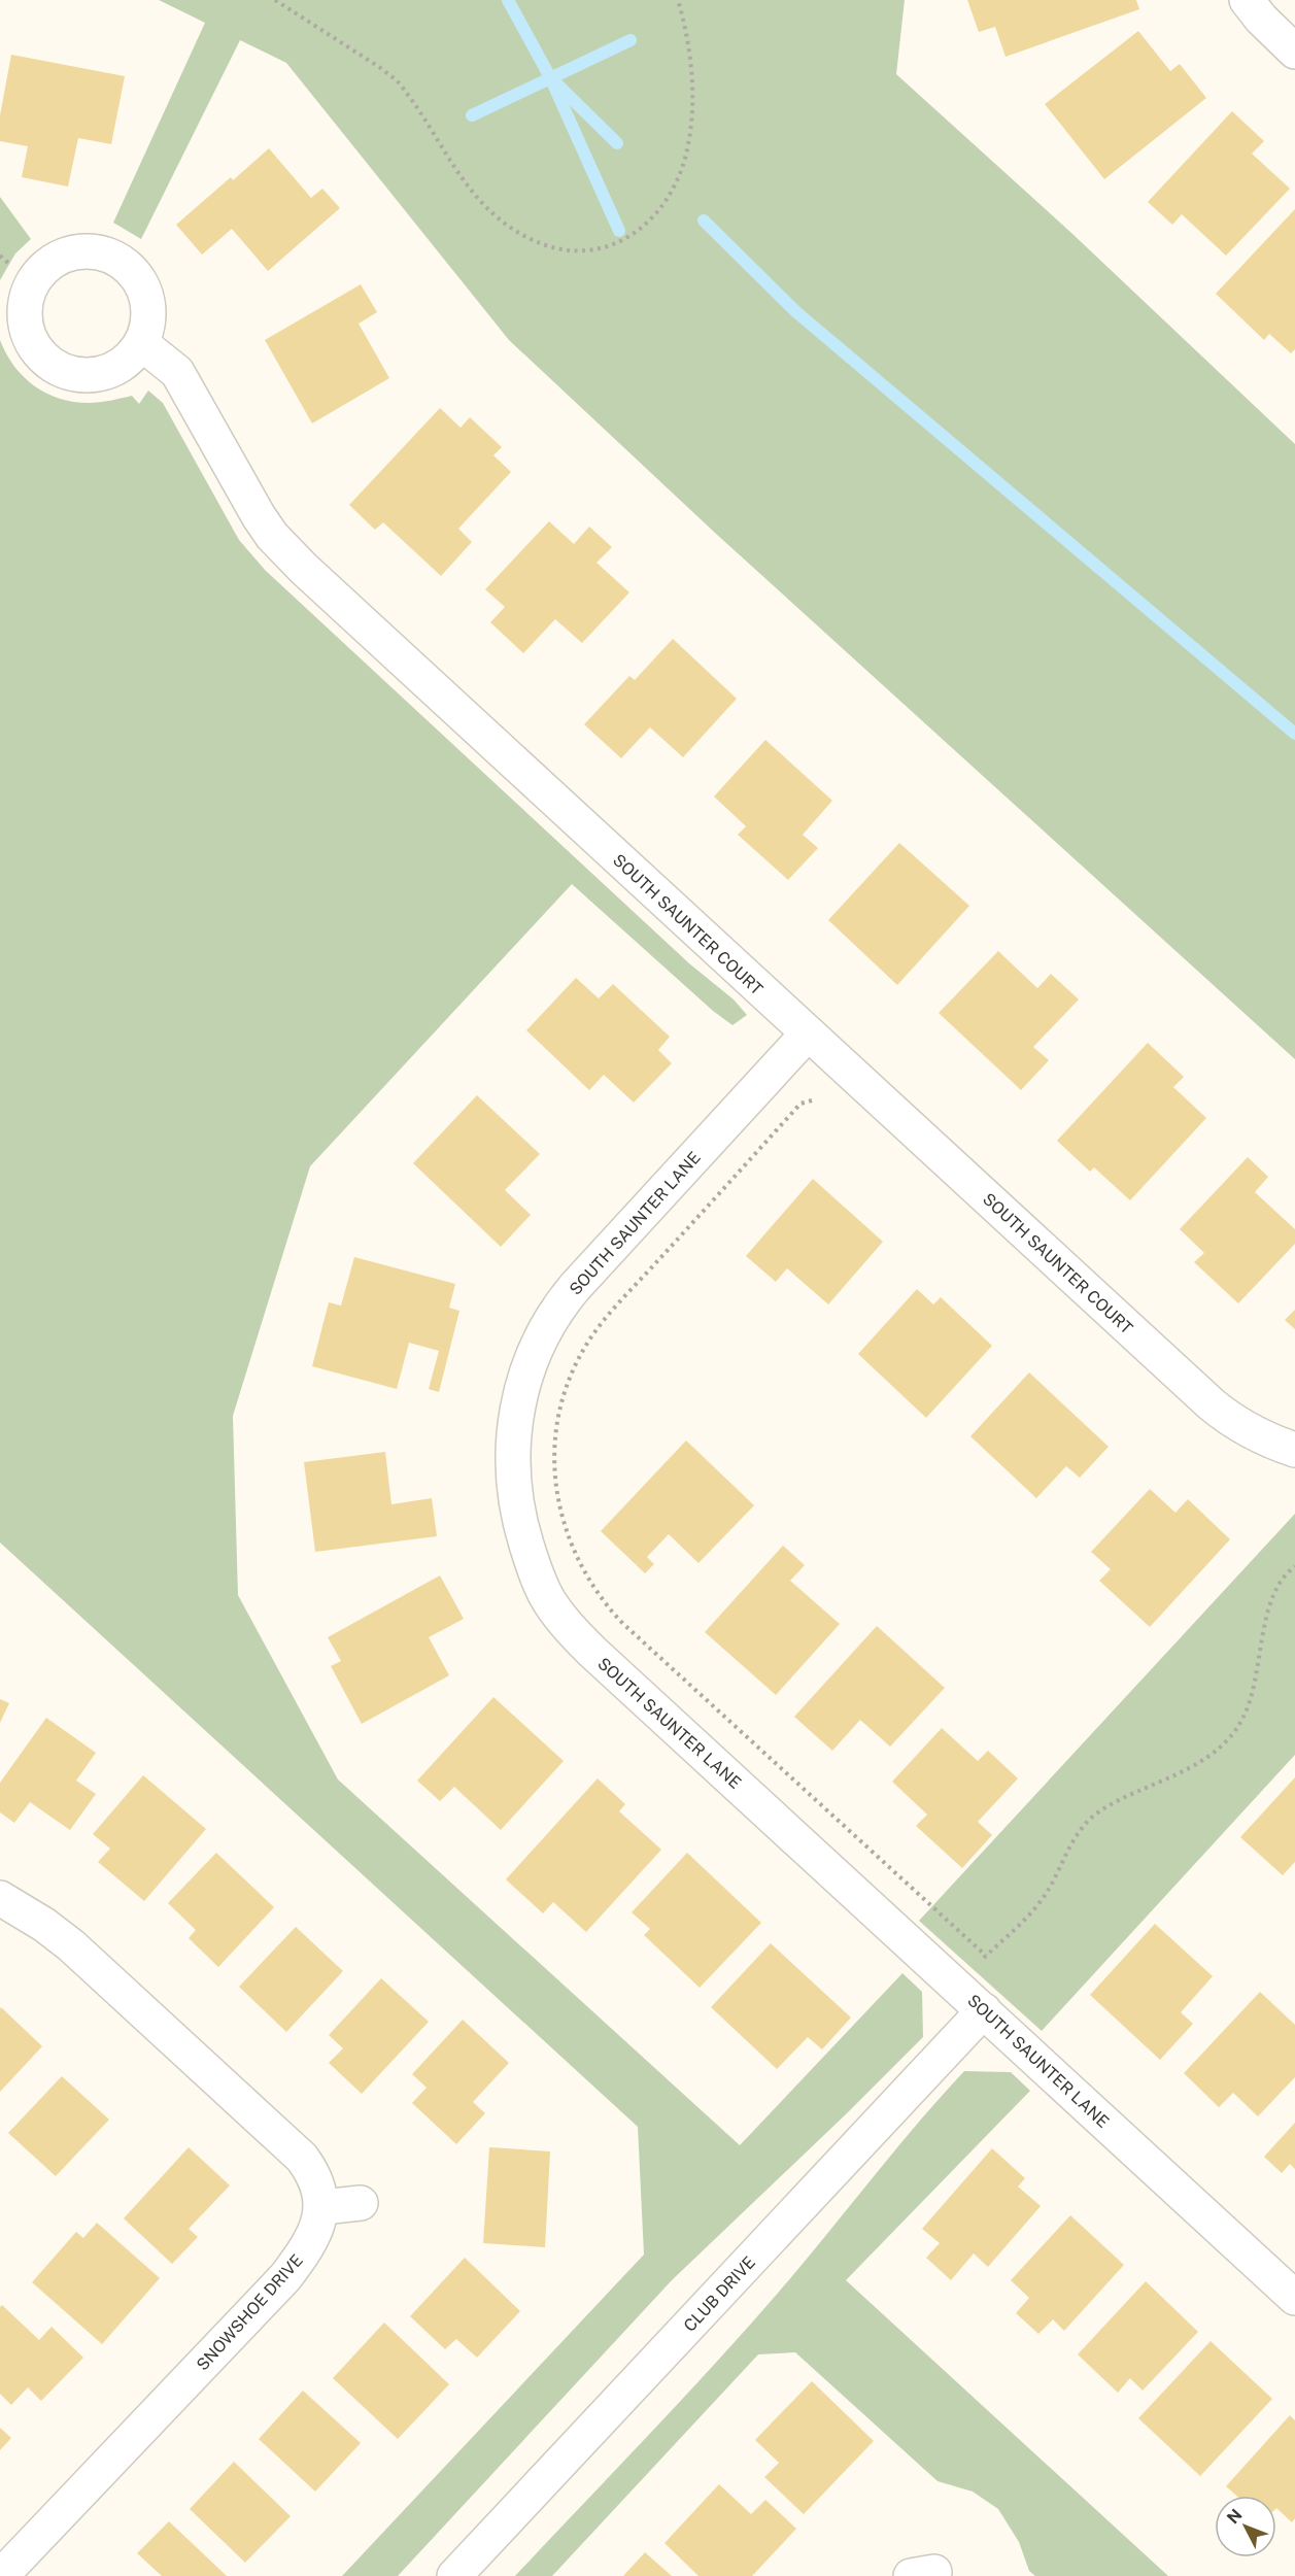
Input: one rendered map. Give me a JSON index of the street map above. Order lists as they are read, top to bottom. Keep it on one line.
{"streets":{"street":["SOUTH SAUNTER COURT","SOUTH SAUNTER LANE","CLUB DRIVE","SNOWSHOE DRIVE"]},"crossings":[["SOUTH SAUNTER COURT","SOUTH SAUNTER LANE"],["SOUTH SAUNTER LANE","CLUB DRIVE"]],"north":"top left"}
